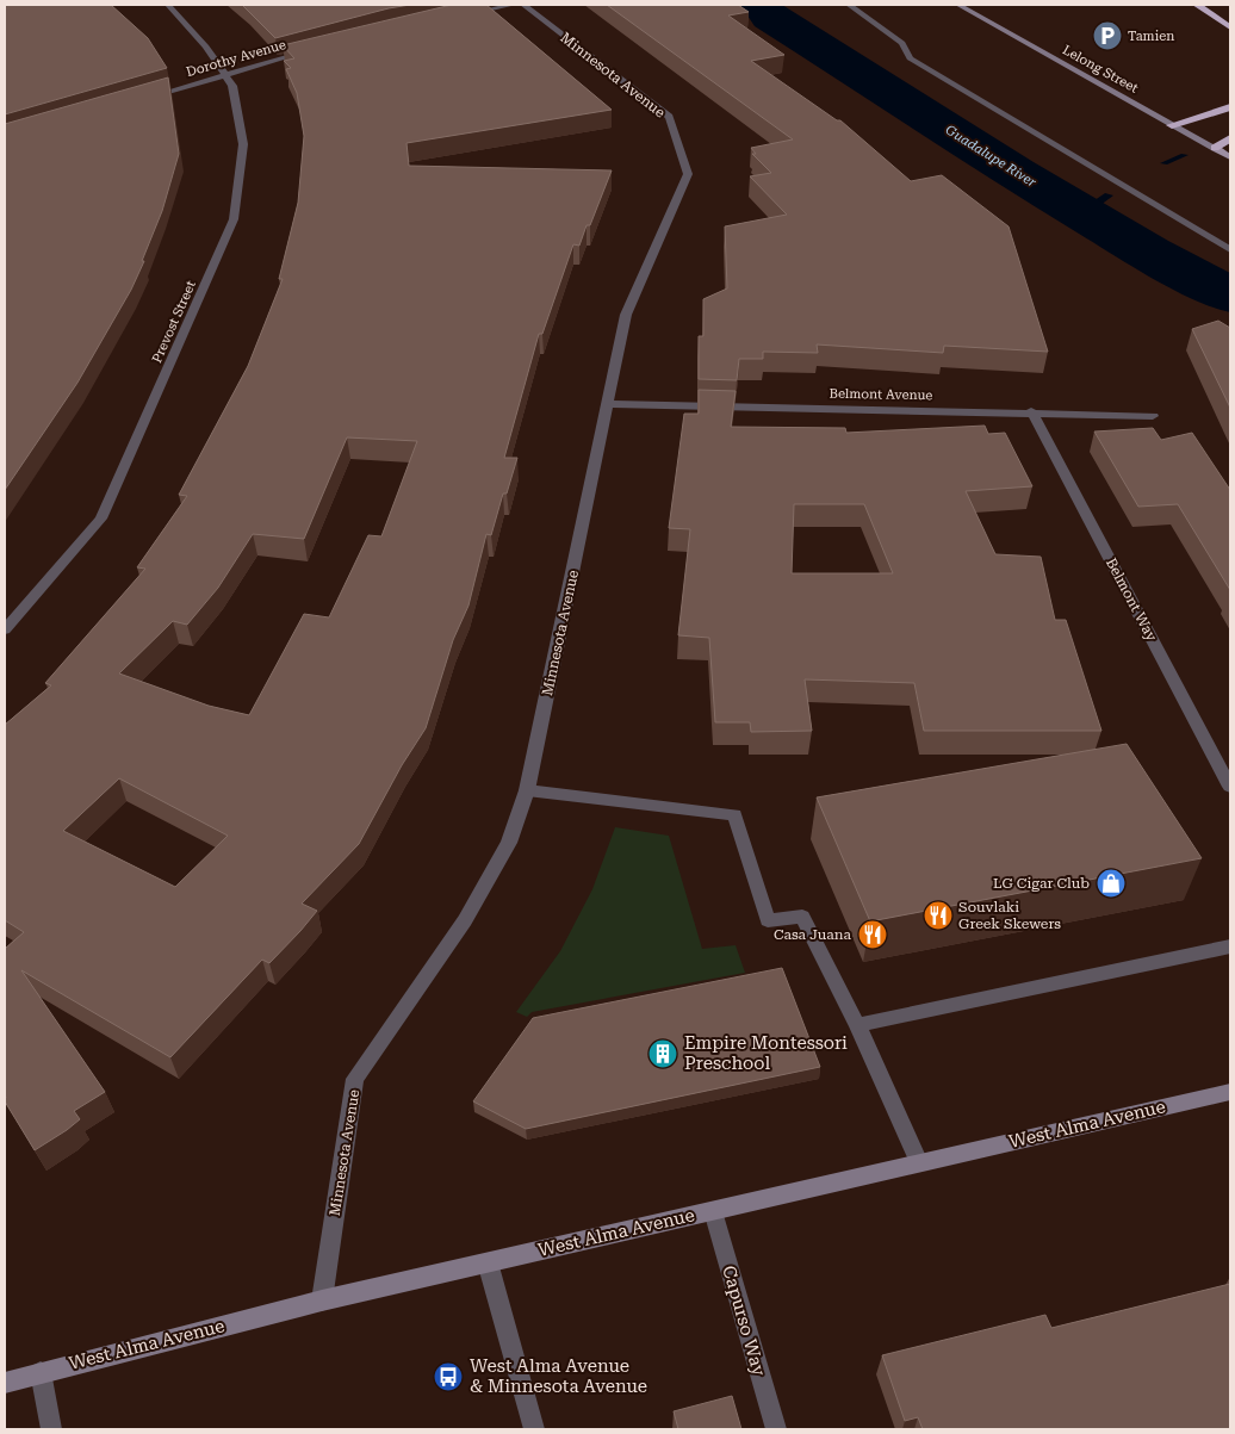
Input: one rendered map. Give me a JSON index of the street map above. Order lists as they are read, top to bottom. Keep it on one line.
{"streets":{"main road":["Lelong Street","West Alma Avenue"],"street":["Dorothy Avenue","Minnesota Avenue","Prevost Street","Belmont Avenue","Belmont Way","Capurso Way"]},"crossings":[["Dorothy Avenue","Prevost Street"],["Minnesota Avenue","Belmont Avenue"],["Minnesota Avenue","West Alma Avenue"],["Belmont Avenue","Belmont Way"],["West Alma Avenue","Capurso Way"]],"water":["Guadalupe River"],"places":{"parking":["Tamien"],"shop":["LG Cigar Club"],"restaurant":["Souvlaki Greek Skewers","Casa Juana"],"building":["Empire Montessori Preschool"],"bus stop":["West Alma Avenue & Minnesota Avenue"]}}
